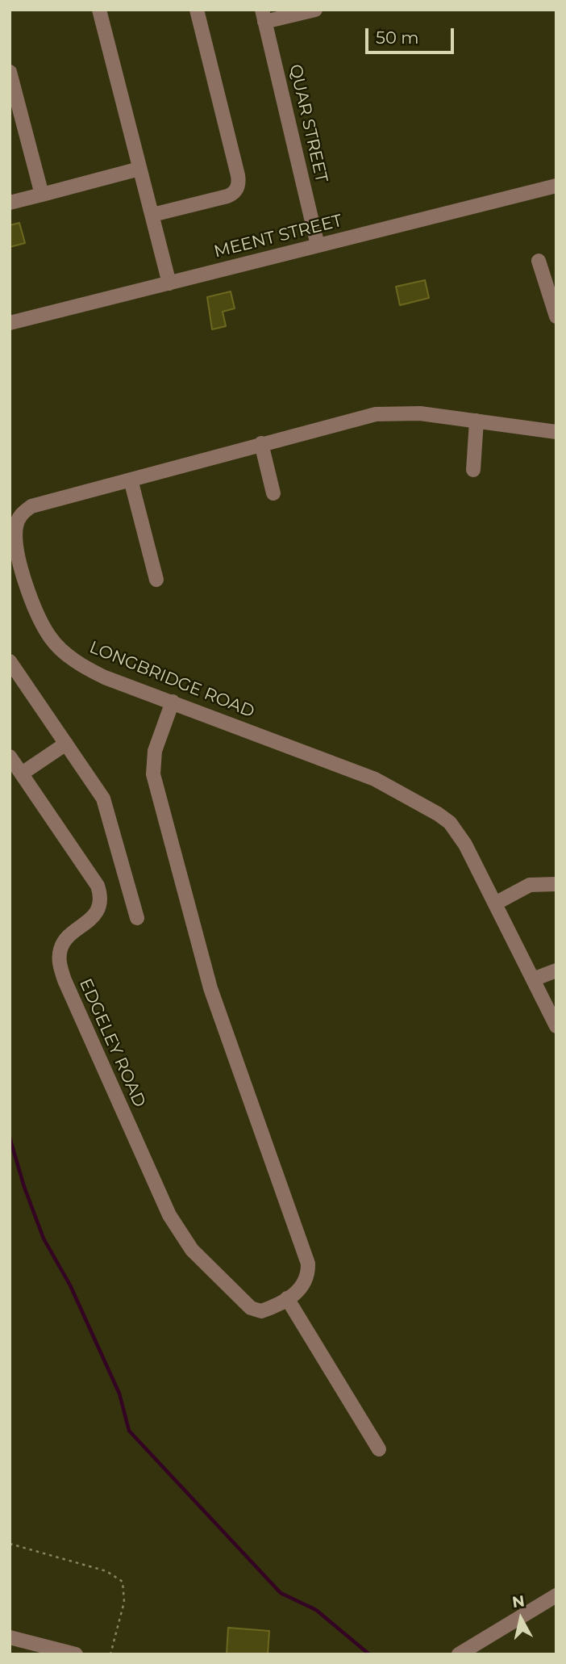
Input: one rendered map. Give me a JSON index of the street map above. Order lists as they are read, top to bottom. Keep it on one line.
{"streets":{"street":["QUAR STREET","MEENT STREET","LONGBRIDGE ROAD","EDGELEY ROAD"]},"crossings":[["QUAR STREET","MEENT STREET"],["LONGBRIDGE ROAD","EDGELEY ROAD"]],"scale_bar":"50 m","north":"top"}
